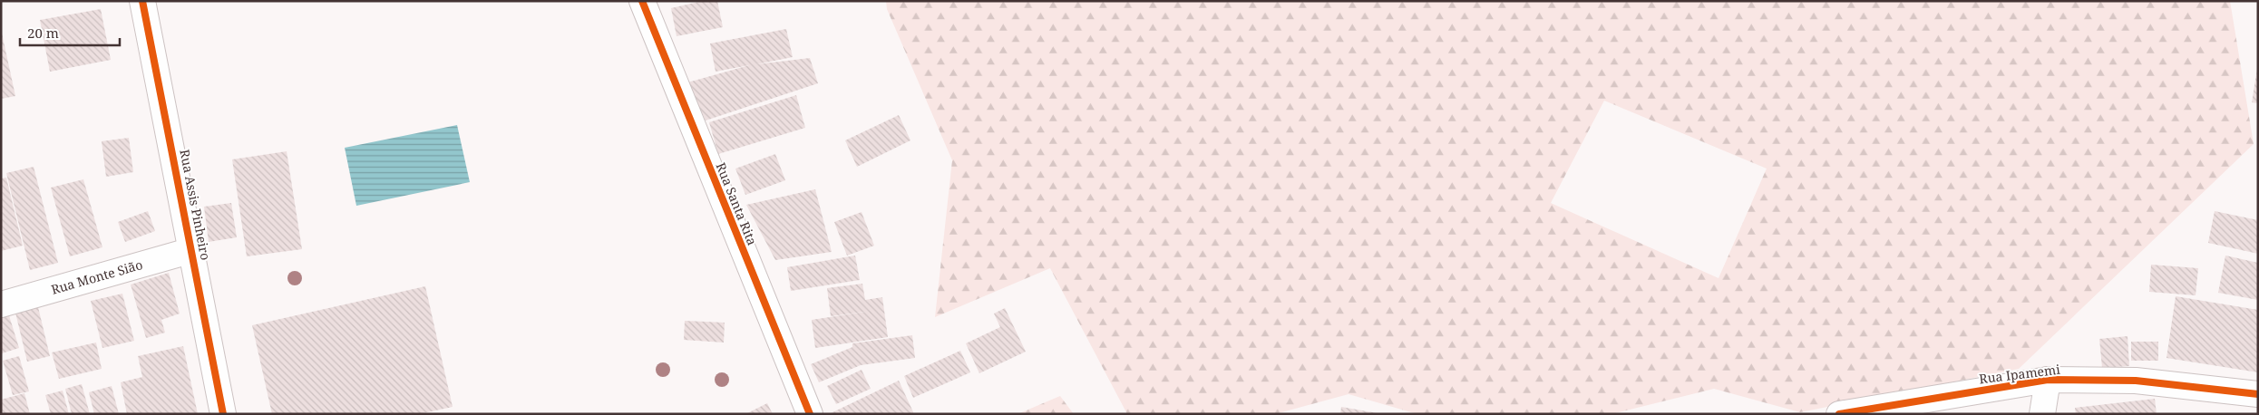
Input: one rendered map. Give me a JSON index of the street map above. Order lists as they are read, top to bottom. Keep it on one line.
{"streets":{"street":["Rua Santa Rita","Rua Assis Pinheiro","Rua Monte Sião","Rua Ipamemi"]},"crossings":[["Rua Assis Pinheiro","Rua Monte Sião"]],"scale_bar":"20 m"}
